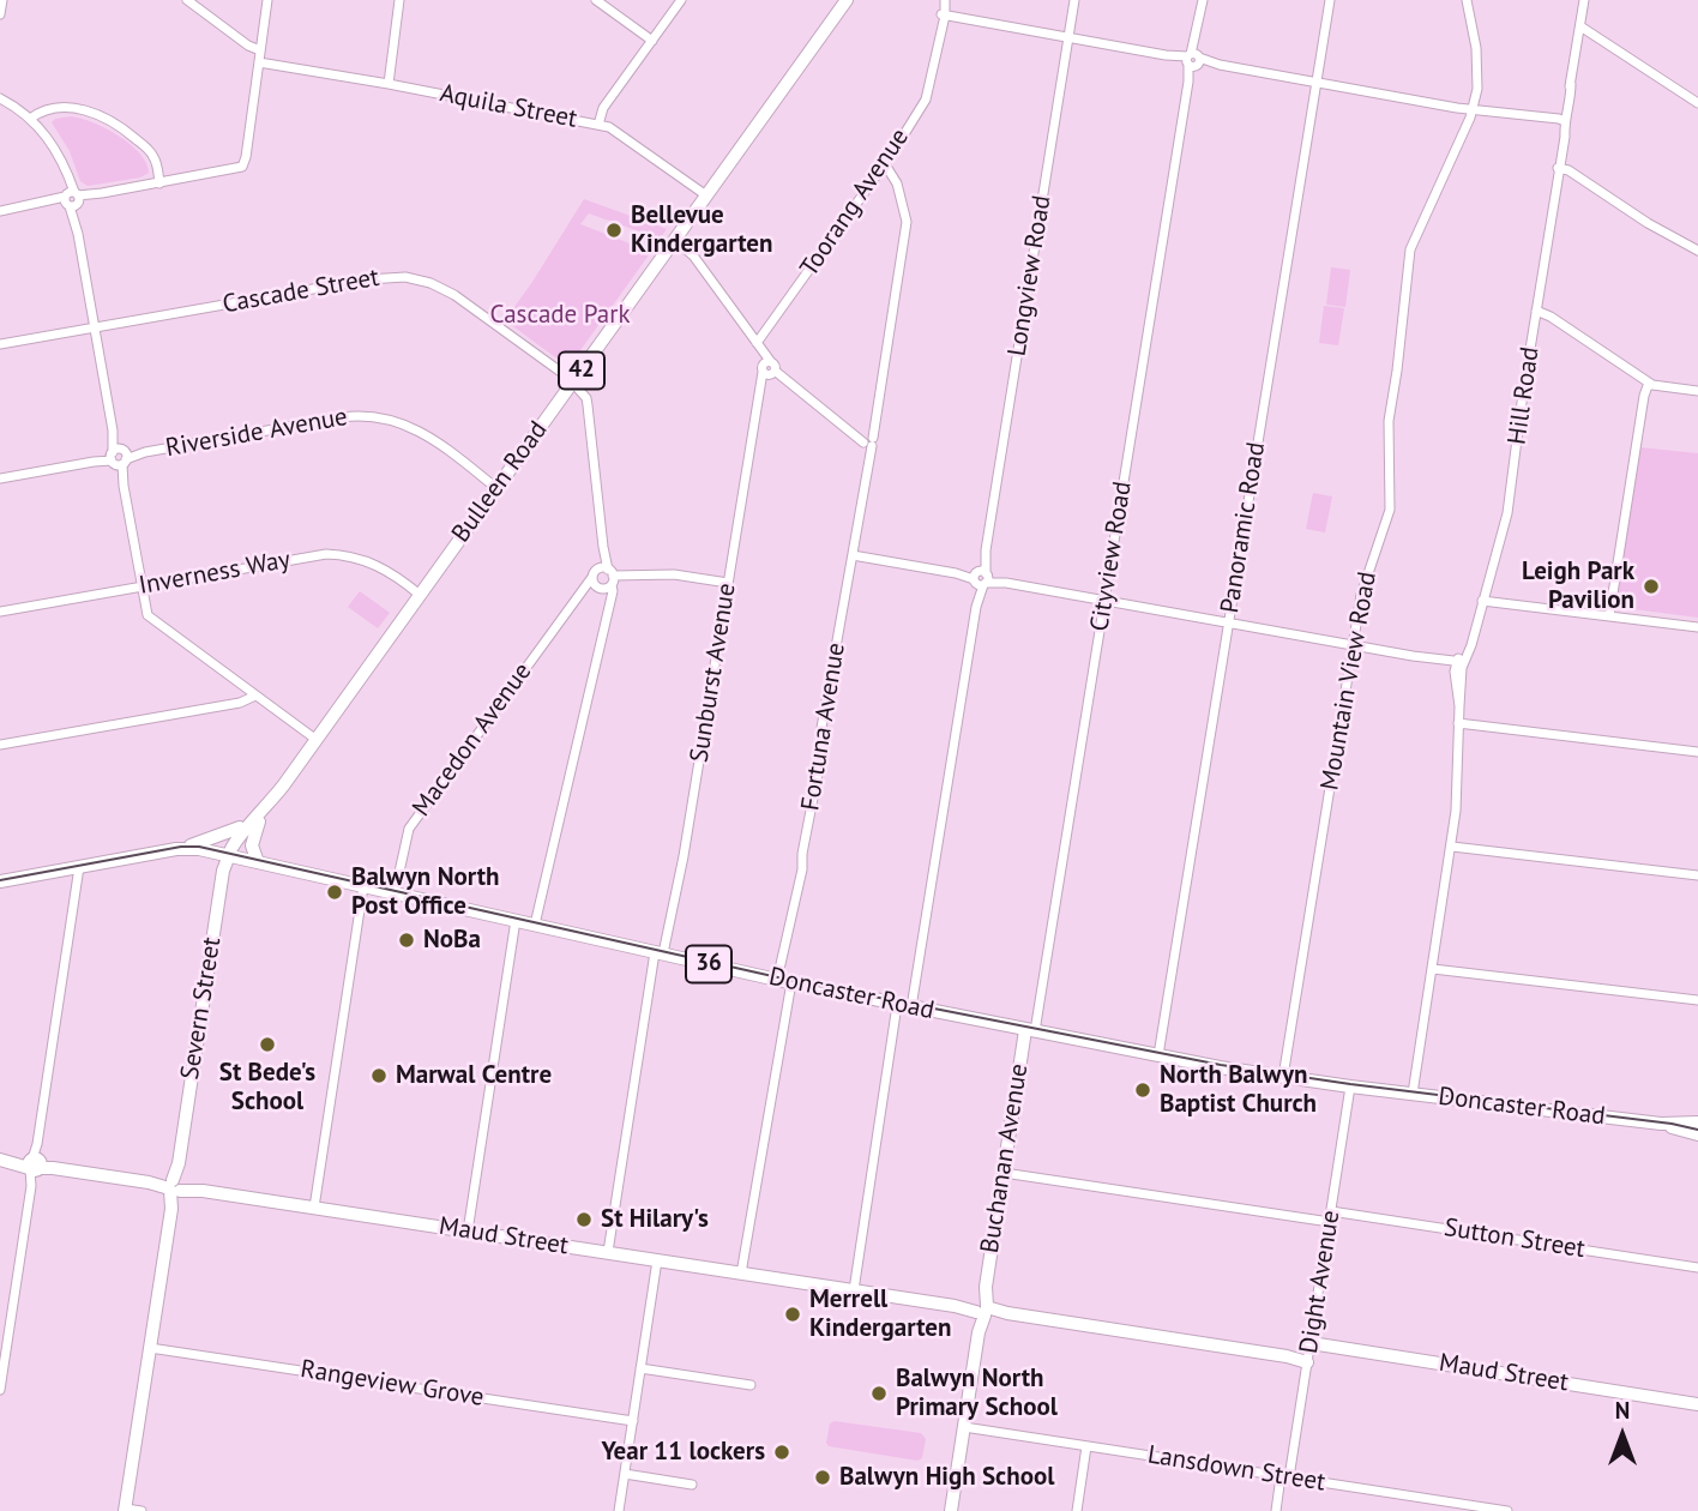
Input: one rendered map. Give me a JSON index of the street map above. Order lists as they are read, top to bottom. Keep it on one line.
{"streets":{"main road":["42","Bulleen Road","36","Doncaster Road","Severn Street","Buchanan Avenue","Maud Street"],"street":["Aquila Street","Toorang Avenue","Longview Road","Cascade Street","Hill Road","Riverside Avenue","Panoramic Road","Cityview Road","Inverness Way","Sunburst Avenue","Mountain View Road","Fortuna Avenue","Macedon Avenue","Sutton Street","Dight Avenue","Rangeview Grove","Lansdown Street"]},"crossings":[["Aquila Street","Bulleen Road"],["Toorang Avenue","Fortuna Avenue"],["Longview Road","Doncaster Road"],["Longview Road","Maud Street"],["Cascade Street","Bulleen Road"],["Cascade Street","Macedon Avenue"],["Hill Road","Doncaster Road"],["Riverside Avenue","Bulleen Road"],["Bulleen Road","Inverness Way"],["Bulleen Road","Macedon Avenue"],["Bulleen Road","Doncaster Road"],["Bulleen Road","Severn Street"],["Panoramic Road","Doncaster Road"],["Cityview Road","Doncaster Road"],["Cityview Road","Buchanan Avenue"],["Sunburst Avenue","Doncaster Road"],["Sunburst Avenue","Maud Street"],["Mountain View Road","Doncaster Road"],["Fortuna Avenue","Doncaster Road"],["Fortuna Avenue","Maud Street"],["Macedon Avenue","Doncaster Road"],["Doncaster Road","Severn Street"],["Doncaster Road","Buchanan Avenue"],["Doncaster Road","Dight Avenue"],["Severn Street","Maud Street"],["Severn Street","Rangeview Grove"],["Buchanan Avenue","Maud Street"],["Buchanan Avenue","Lansdown Street"],["Maud Street","Dight Avenue"],["Sutton Street","Dight Avenue"],["Dight Avenue","Lansdown Street"]],"parks":["Cascade Park"],"places":["Bellevue Kindergarten","Leigh Park Pavilion","Balwyn North Post Office","NoBa","St Bede's School","Marwal Centre","North Balwyn Baptist Church","St Hilary's","Merrell Kindergarten","Balwyn North Primary School","Year 11 lockers","Balwyn High School"],"north":"top"}
